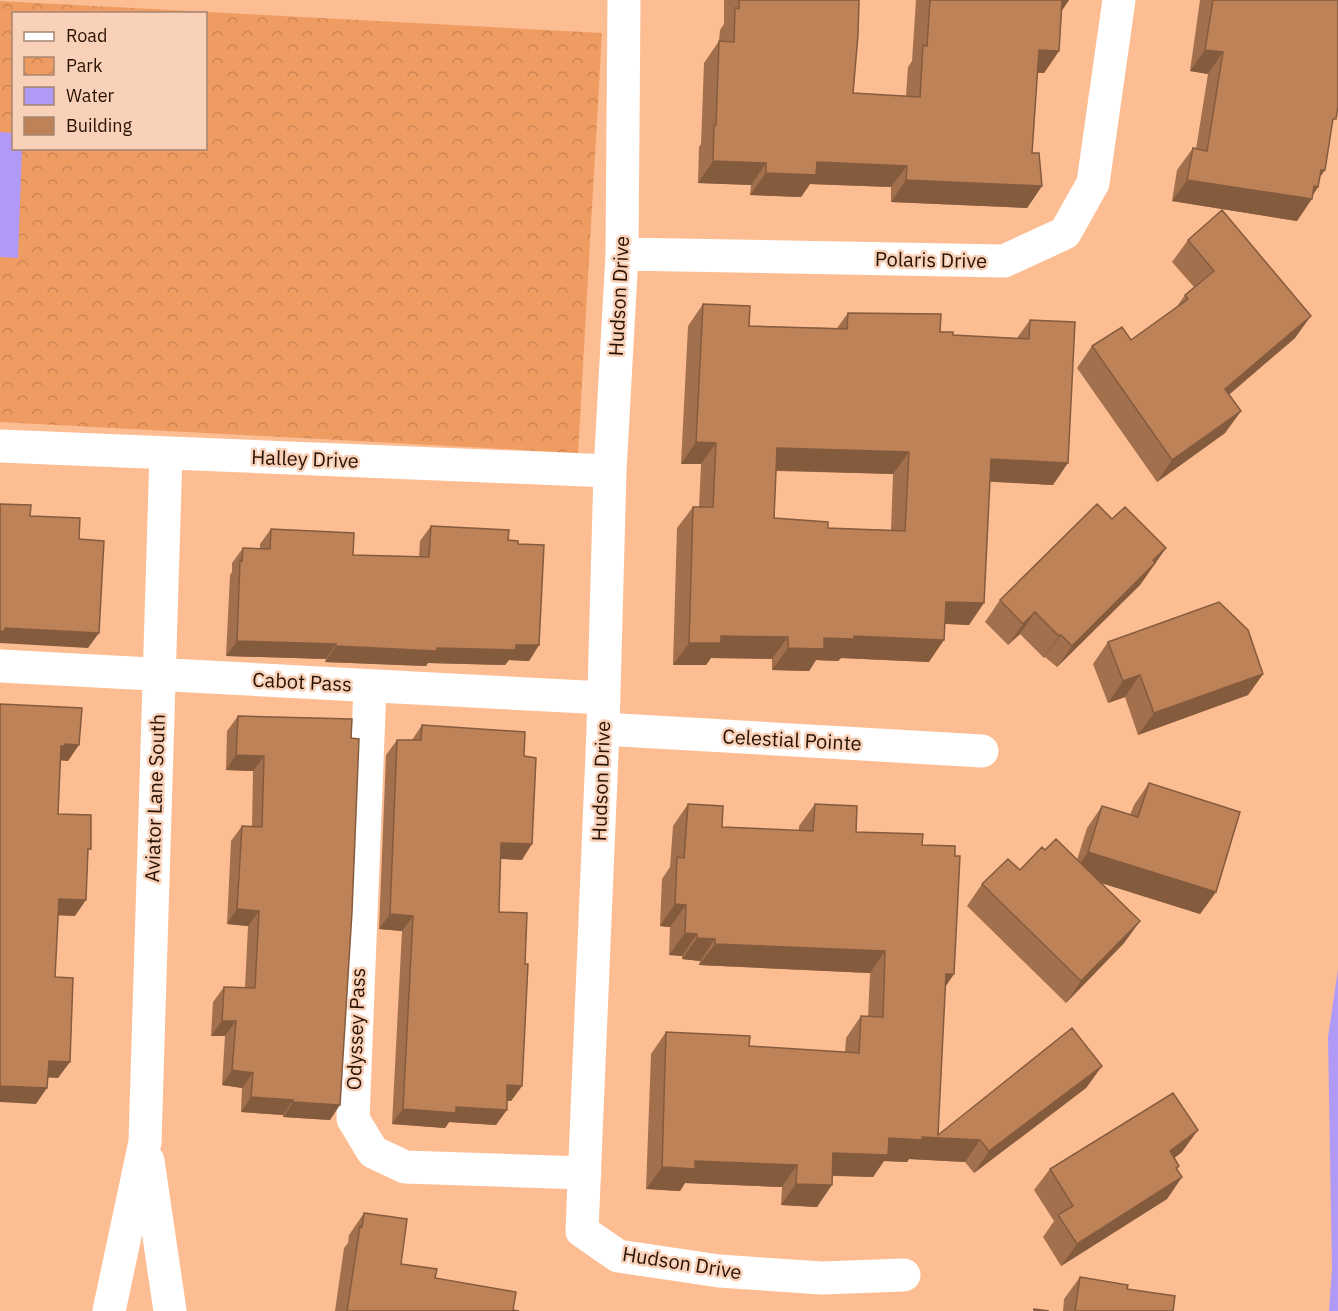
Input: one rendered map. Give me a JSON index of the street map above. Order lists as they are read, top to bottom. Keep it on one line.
{"streets":{"street":["Polaris Drive","Hudson Drive","Halley Drive","Cabot Pass","Celestial Pointe","Aviator Lane South","Odyssey Pass"]},"crossings":[["Polaris Drive","Hudson Drive"],["Hudson Drive","Halley Drive"],["Hudson Drive","Cabot Pass"],["Hudson Drive","Celestial Pointe"],["Hudson Drive","Odyssey Pass"],["Halley Drive","Aviator Lane South"],["Cabot Pass","Celestial Pointe"],["Cabot Pass","Aviator Lane South"],["Cabot Pass","Odyssey Pass"]],"legend":["Road","Park","Water","Building"]}
